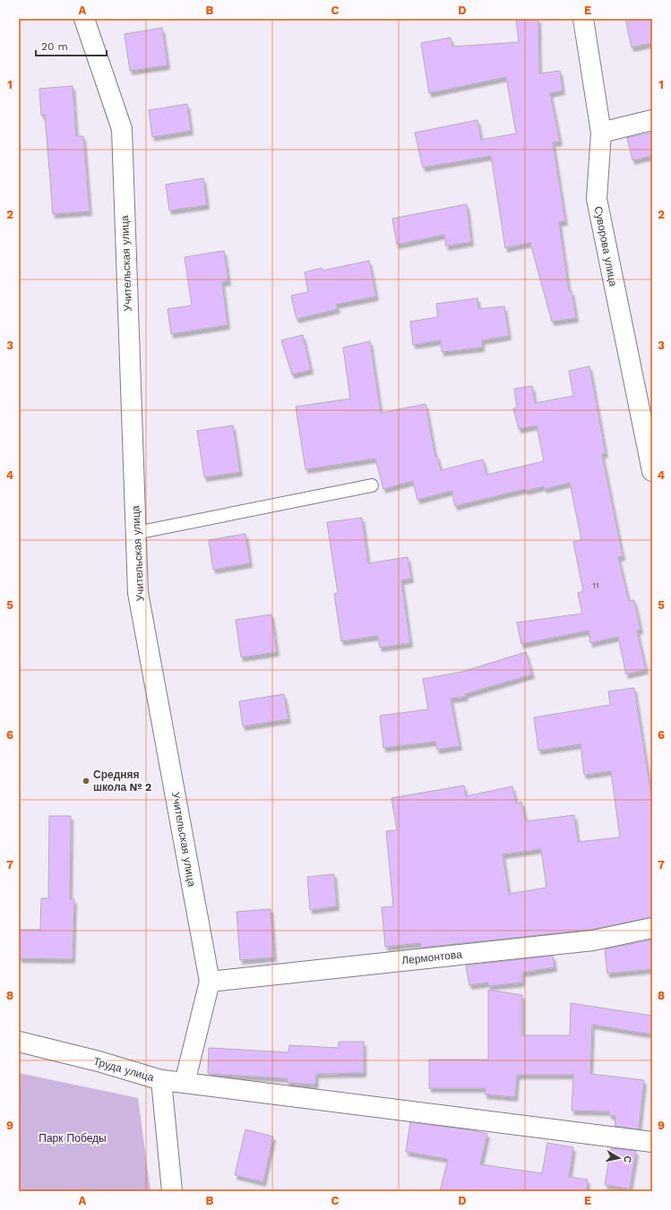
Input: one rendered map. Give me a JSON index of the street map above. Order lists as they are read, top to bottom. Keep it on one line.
{"streets":{"street":["Суворова улица","Учительская улица","Лермонтова","Труда улица"]},"crossings":[["Учительская улица","Лермонтова"]],"parks":["Парк Победы"],"places":["Средняя школа № 2"],"house_numbers":["11"],"scale_bar":"20 m","north":"right","grid":{"columns":["A","B","C","D","E"],"rows":["1","2","3","4","5","6","7","8","9"]}}
